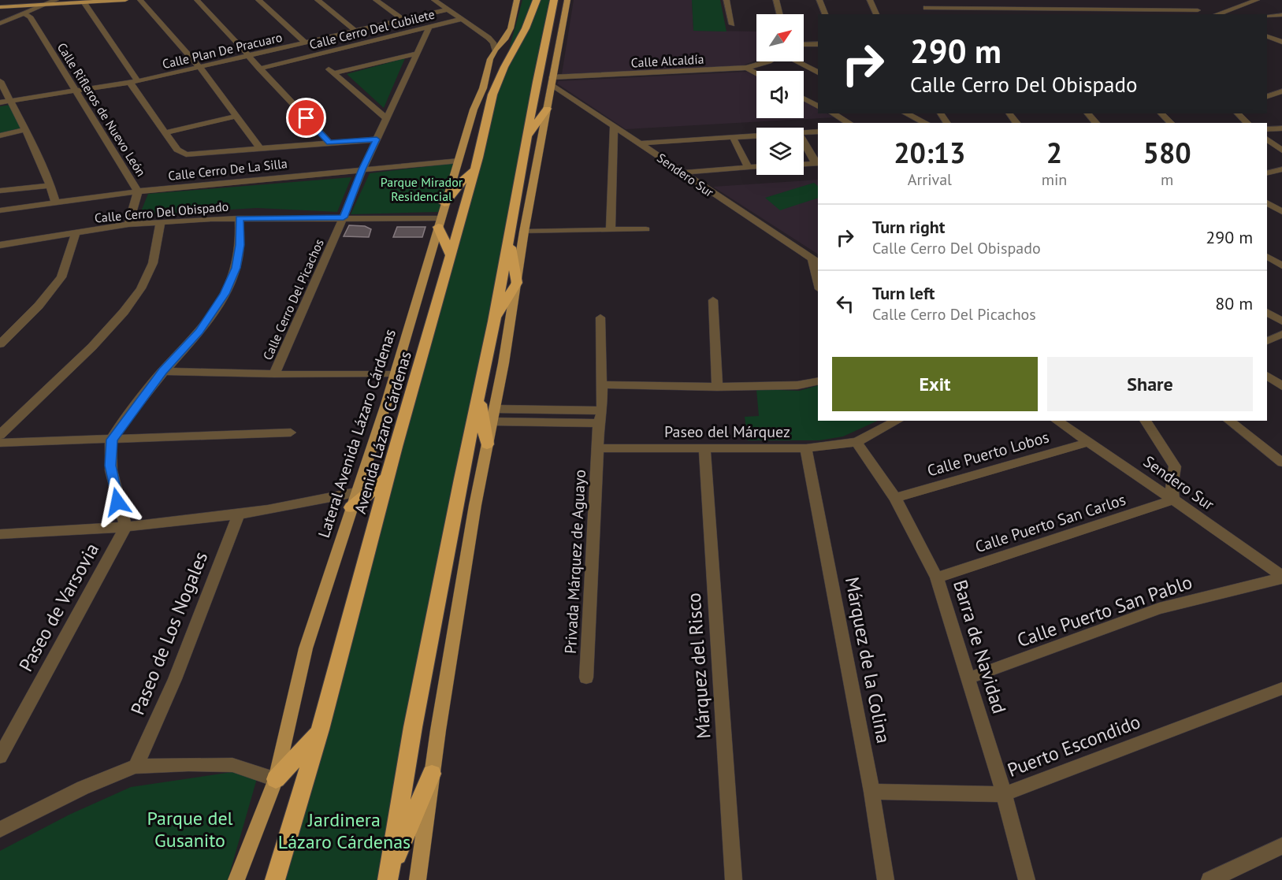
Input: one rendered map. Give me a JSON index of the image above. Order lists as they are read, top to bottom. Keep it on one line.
{"streets":{"highway":["Avenida Lázaro Cárdenas"],"main road":["Lateral Avenida Lázaro Cárdenas"],"street":["Calle Cerro Del Cubilete","Calle Plan De Pracuaro","Calle Alcaldía","Calle Rifleros de Nuevo León","Calle Cerro De La Silla","Sendero Sur","Calle Cerro Del Obispado","Calle Cerro Del Picachos","Paseo del Márquez","Calle Puerto Lobos","Calle Puerto San Carlos","Privada Márquez de Aguayo","Paseo de Varsovia","Calle Puerto San Pablo","Paseo de Los Nogales","Barra de Navidad","Márquez de la Colina","Márquez del Risco","Puerto Escondido"]},"crossings":[["Calle Cerro Del Cubilete","Calle Cerro Del Picachos"],["Calle Plan De Pracuaro","Calle Rifleros de Nuevo León"],["Calle Alcaldía","Sendero Sur"],["Calle Rifleros de Nuevo León","Calle Cerro De La Silla"],["Calle Rifleros de Nuevo León","Calle Cerro Del Obispado"],["Calle Cerro De La Silla","Calle Cerro Del Picachos"],["Calle Cerro De La Silla","Lateral Avenida Lázaro Cárdenas"],["Sendero Sur","Calle Puerto Lobos"],["Sendero Sur","Calle Puerto San Carlos"],["Sendero Sur","Calle Puerto San Pablo"],["Calle Cerro Del Obispado","Calle Cerro Del Picachos"],["Calle Cerro Del Obispado","Lateral Avenida Lázaro Cárdenas"],["Paseo del Márquez","Privada Márquez de Aguayo"],["Paseo del Márquez","Barra de Navidad"],["Paseo del Márquez","Márquez de la Colina"],["Paseo del Márquez","Márquez del Risco"],["Calle Puerto Lobos","Barra de Navidad"],["Calle Puerto San Carlos","Barra de Navidad"],["Calle Puerto San Pablo","Barra de Navidad"],["Barra de Navidad","Puerto Escondido"],["Márquez de la Colina","Puerto Escondido"]],"parks":["Parque Mirador Residencial","Parque del Gusanito","Jardinera Lázaro Cárdenas"],"north":"top right","page":{"turn":["290 m","Calle Cerro Del Obispado"],"eta":["20:13","Arrival","2","min","580","m"],"list":[{"name":"Turn right","note":"Calle Cerro Del Obispado","value":"290 m"},{"name":"Turn left","note":"Calle Cerro Del Picachos","value":"80 m"}],"buttons":["Exit","Share"]}}
